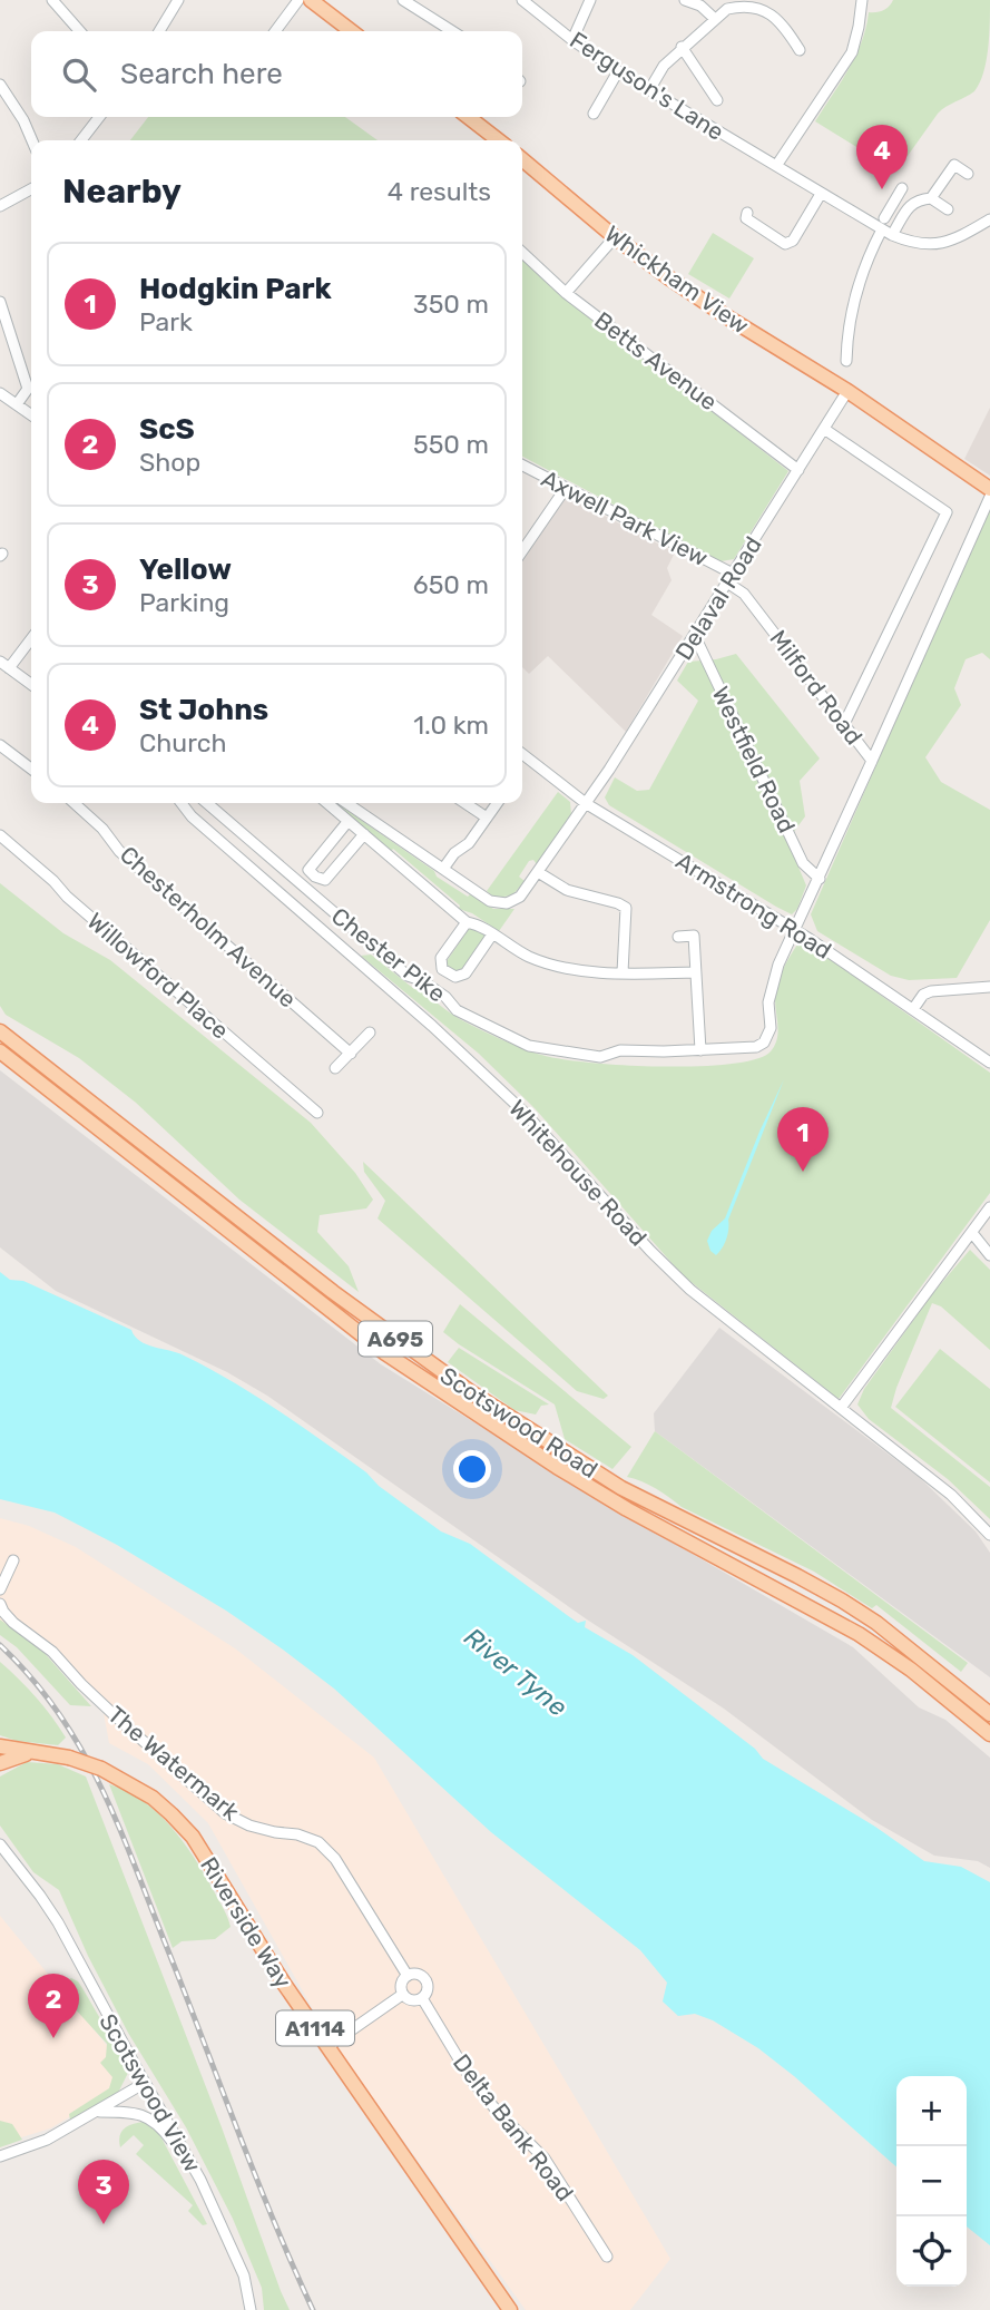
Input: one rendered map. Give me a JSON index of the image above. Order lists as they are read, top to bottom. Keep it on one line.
{"streets":{"main road":["Whickham View","A695","Scotswood Road","Riverside Way","A1114"],"street":["Ferguson's Lane","Betts Avenue","Axwell Park View","Delaval Road","Milford Road","Westfield Road","Armstrong Road","Chesterholm Avenue","Chester Pike","Willowford Place","Whitehouse Road","The Watermark","Scotswood View","Delta Bank Road"]},"crossings":[["Whickham View","Delaval Road"],["Betts Avenue","Delaval Road"],["Axwell Park View","Delaval Road"],["Axwell Park View","Milford Road"],["Delaval Road","Milford Road"],["Delaval Road","Westfield Road"],["Delaval Road","Armstrong Road"],["Milford Road","Westfield Road"],["Milford Road","Armstrong Road"],["Milford Road","Chester Pike"],["Armstrong Road","Chester Pike"],["The Watermark","Delta Bank Road"]],"water":["River Tyne"],"page":{"search":"Search here","pins":["4","1","2","3"],"heading":["Nearby","4 results"],"list":[{"mark":"1","name":"Hodgkin Park","note":"Park","value":"350 m"},{"mark":"2","name":"ScS","note":"Shop","value":"550 m"},{"mark":"3","name":"Yellow","note":"Parking","value":"650 m"},{"mark":"4","name":"St Johns","note":"Church","value":"1.0 km"}],"map_buttons":["+","−"]}}
